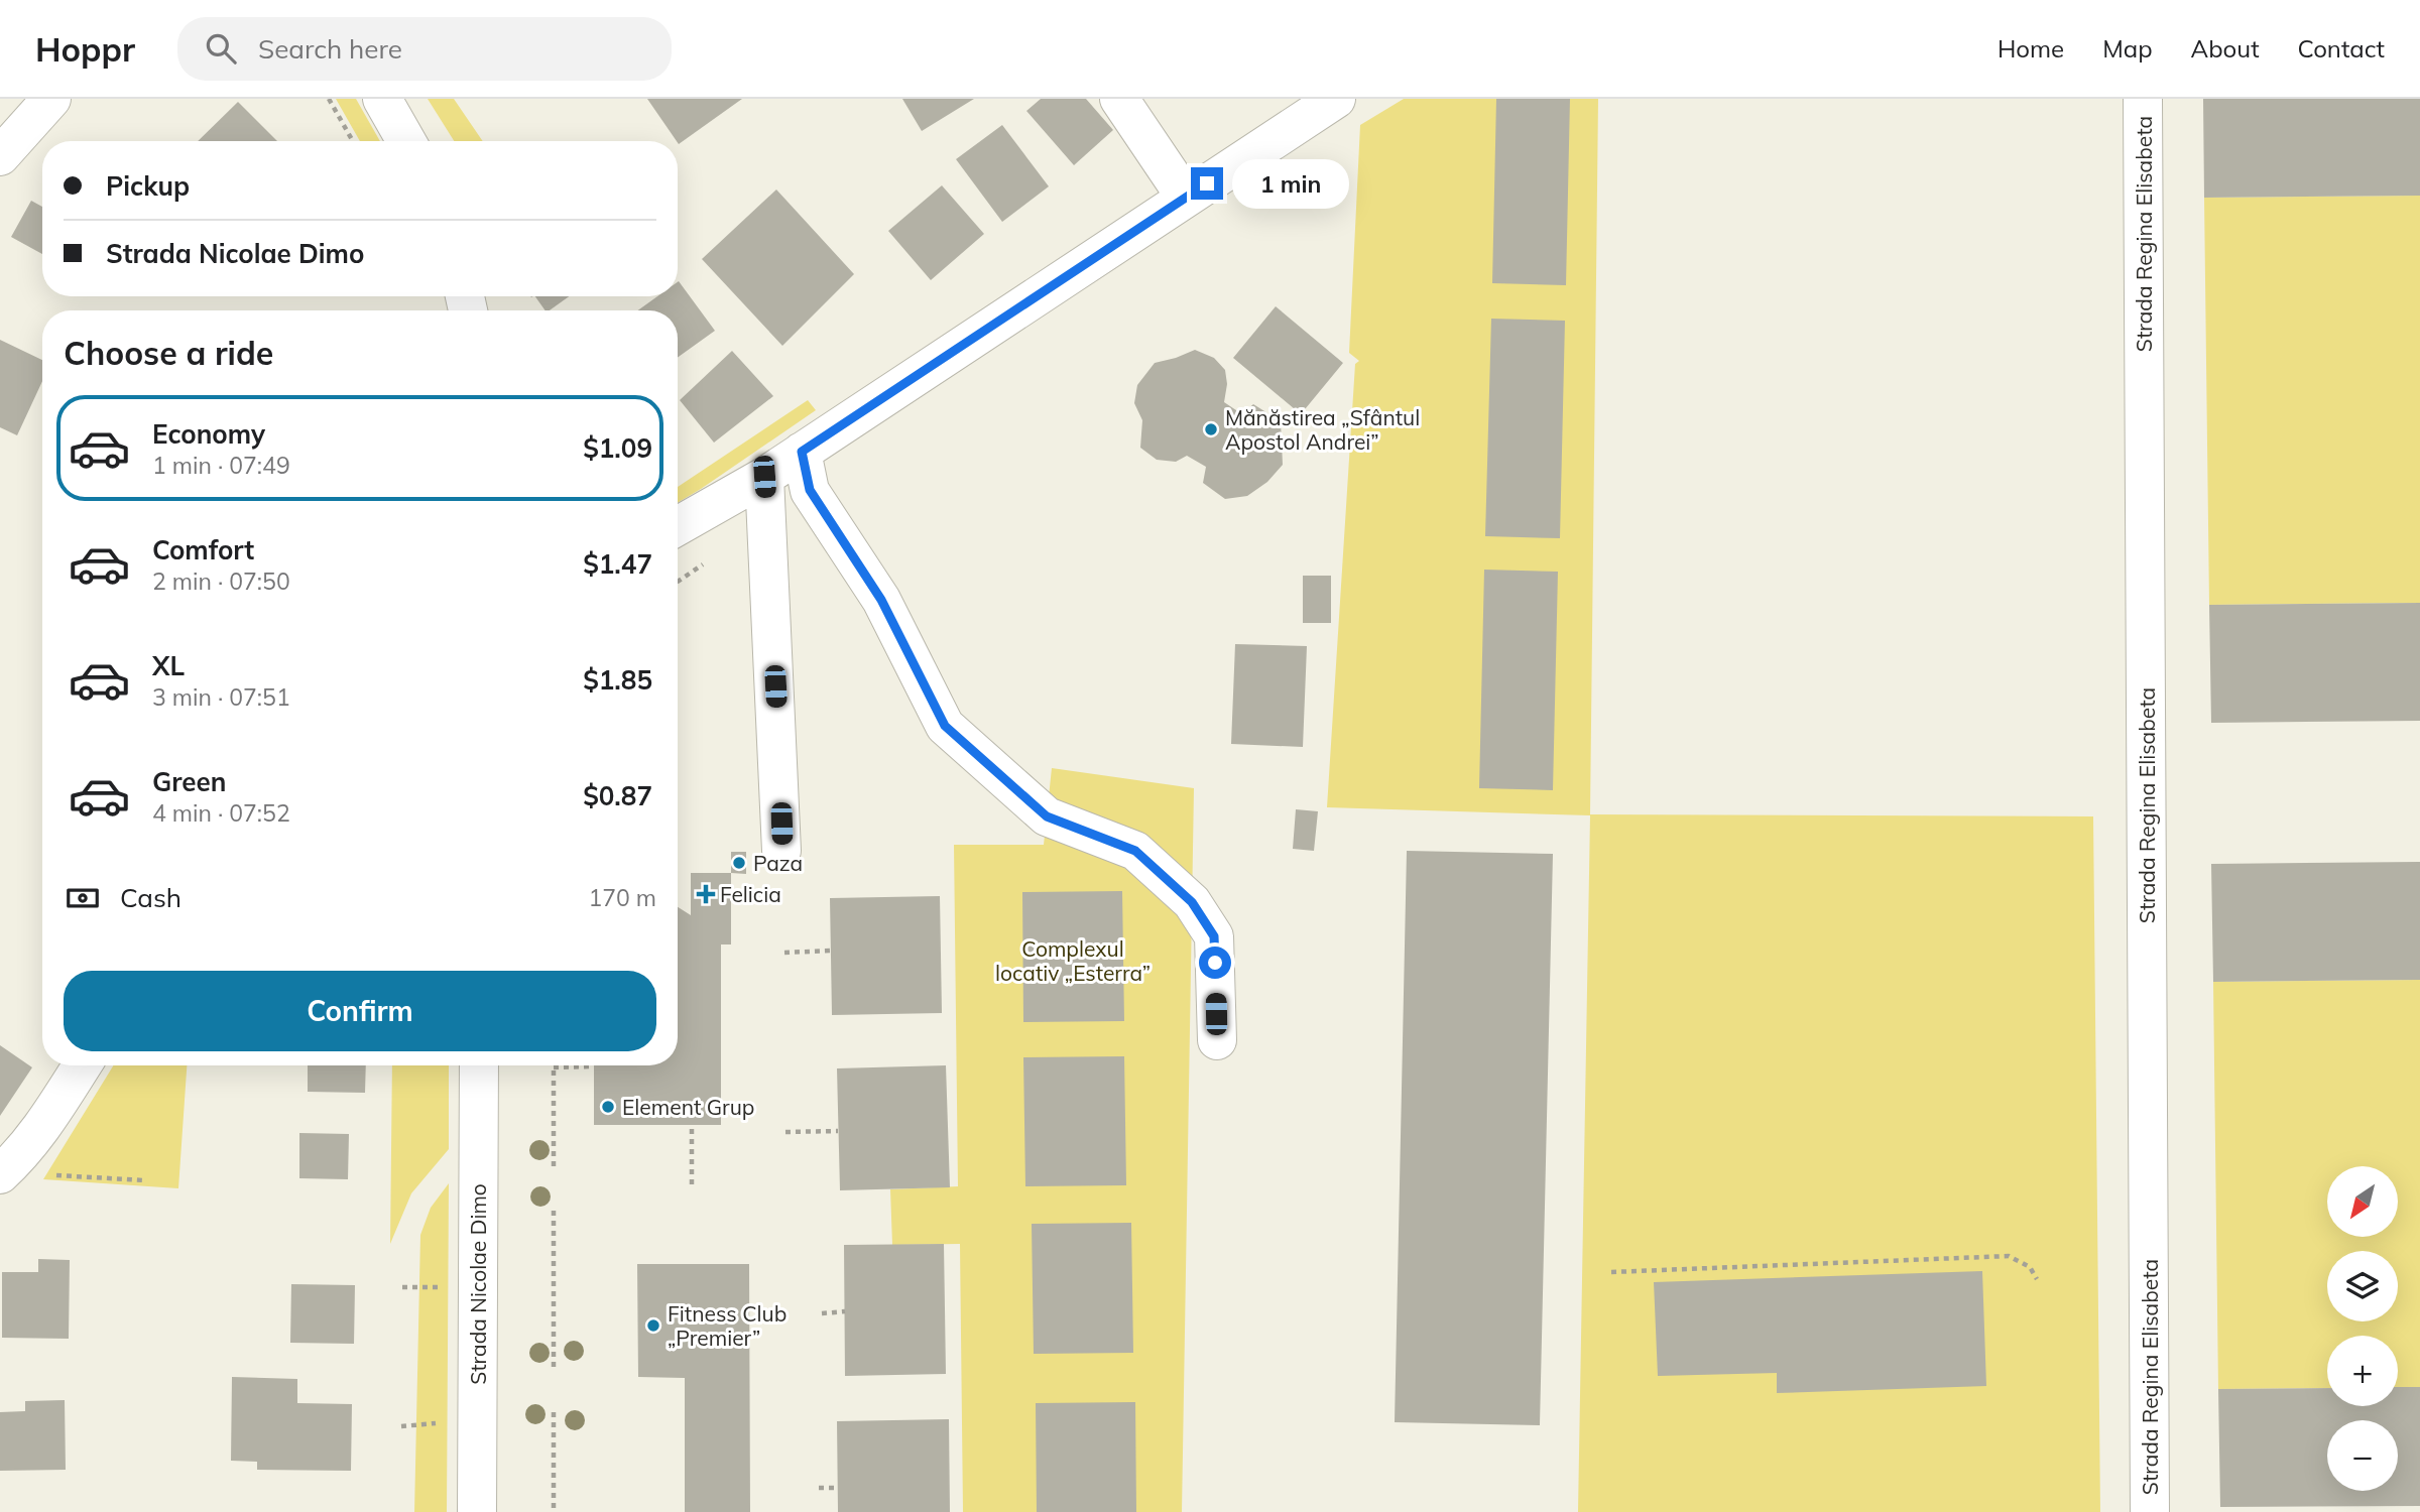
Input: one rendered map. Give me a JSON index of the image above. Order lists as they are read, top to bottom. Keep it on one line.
{"streets":{"street":["Strada Regina Elisabeta","Strada Nicolae Dimo"]},"parks":["Complexul locativ „Esterra”"],"places":{"other":["Mănăstirea „Sfântul Apostol Andrei”","Paza","Element Grup","Fitness Club „Premier”"],"health":["Felicia"]},"north":"bottom left","page":{"header":"Hoppr","search":"Search here","nav":["Home","Map","About","Contact"],"banner":["Pickup","Strada Nicolae Dimo"],"bubble":"1 min","heading":"Choose a ride","list":[{"name":"Economy","note":"1 min · 07:49","value":"$1.09"},{"name":"Comfort","note":"2 min · 07:50","value":"$1.47"},{"name":"XL","note":"3 min · 07:51","value":"$1.85"},{"name":"Green","note":"4 min · 07:52","value":"$0.87"}],"pay":["Cash","170 m"],"buttons":"Confirm","map_buttons":["+","−"]}}
